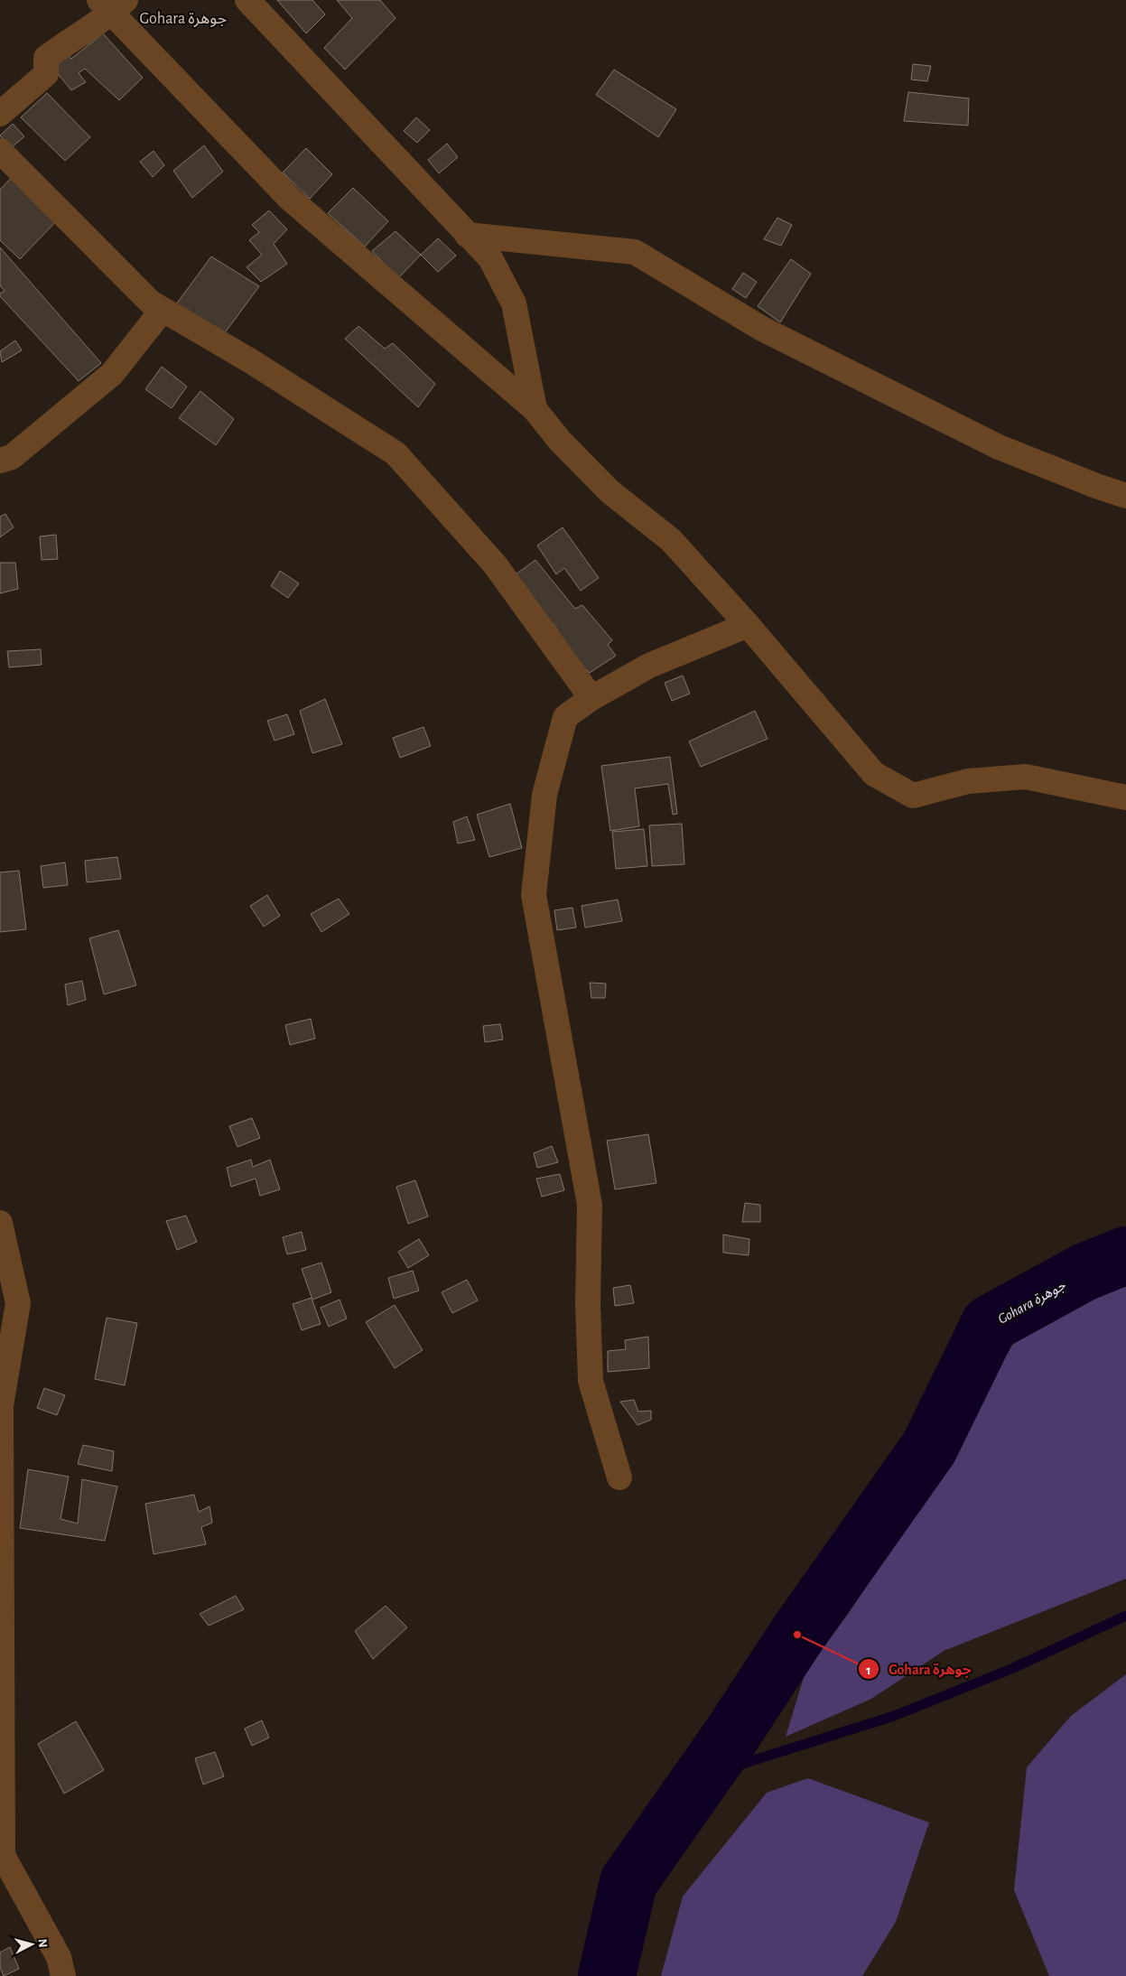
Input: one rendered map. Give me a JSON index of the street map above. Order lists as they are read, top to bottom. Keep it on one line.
{"districts":["Gohara جوهرة"],"water":["Gohara جوهرة"],"places":["Gohara جوهرة"],"north":"right"}
